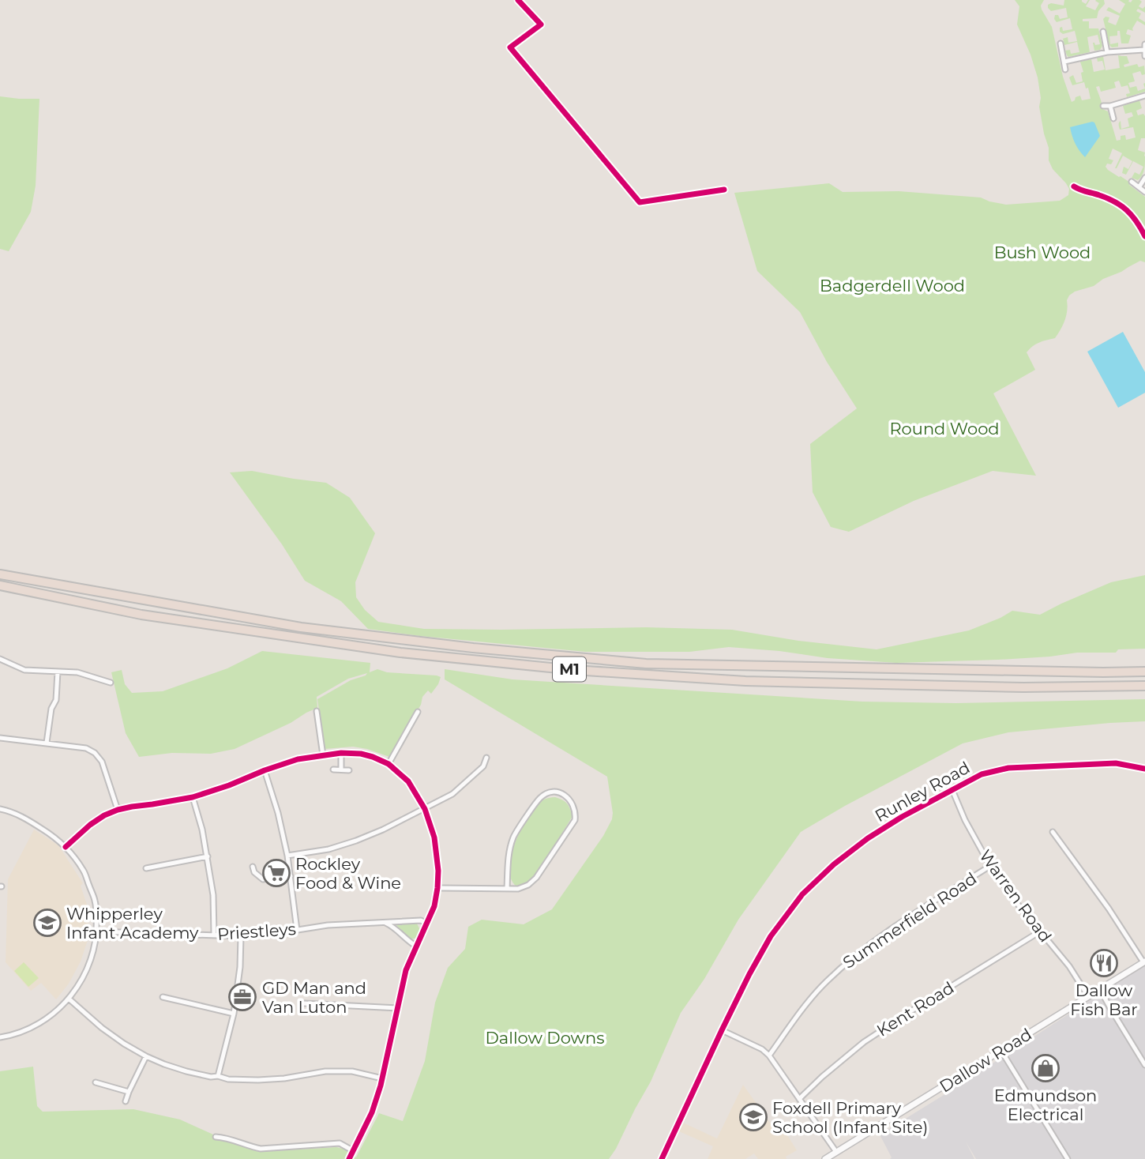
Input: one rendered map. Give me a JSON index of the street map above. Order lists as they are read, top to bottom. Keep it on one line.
{"streets":{"highway":["M1"],"street":["Runley Road","Warren Road","Summerfield Road","Priestleys","Kent Road","Dallow Road"]},"crossings":[["Runley Road","Warren Road"],["Warren Road","Summerfield Road"],["Warren Road","Kent Road"],["Warren Road","Dallow Road"]],"parks":["Bush Wood","Badgerdell Wood","Round Wood","Dallow Downs"],"places":{"supermarket":["Rockley Food & Wine"],"school or university":["Whipperley Infant Academy","Foxdell Primary School (Infant Site)"],"restaurant":["Dallow Fish Bar"],"office":["GD Man and Van Luton"],"shop":["Edmundson Electrical"]}}
